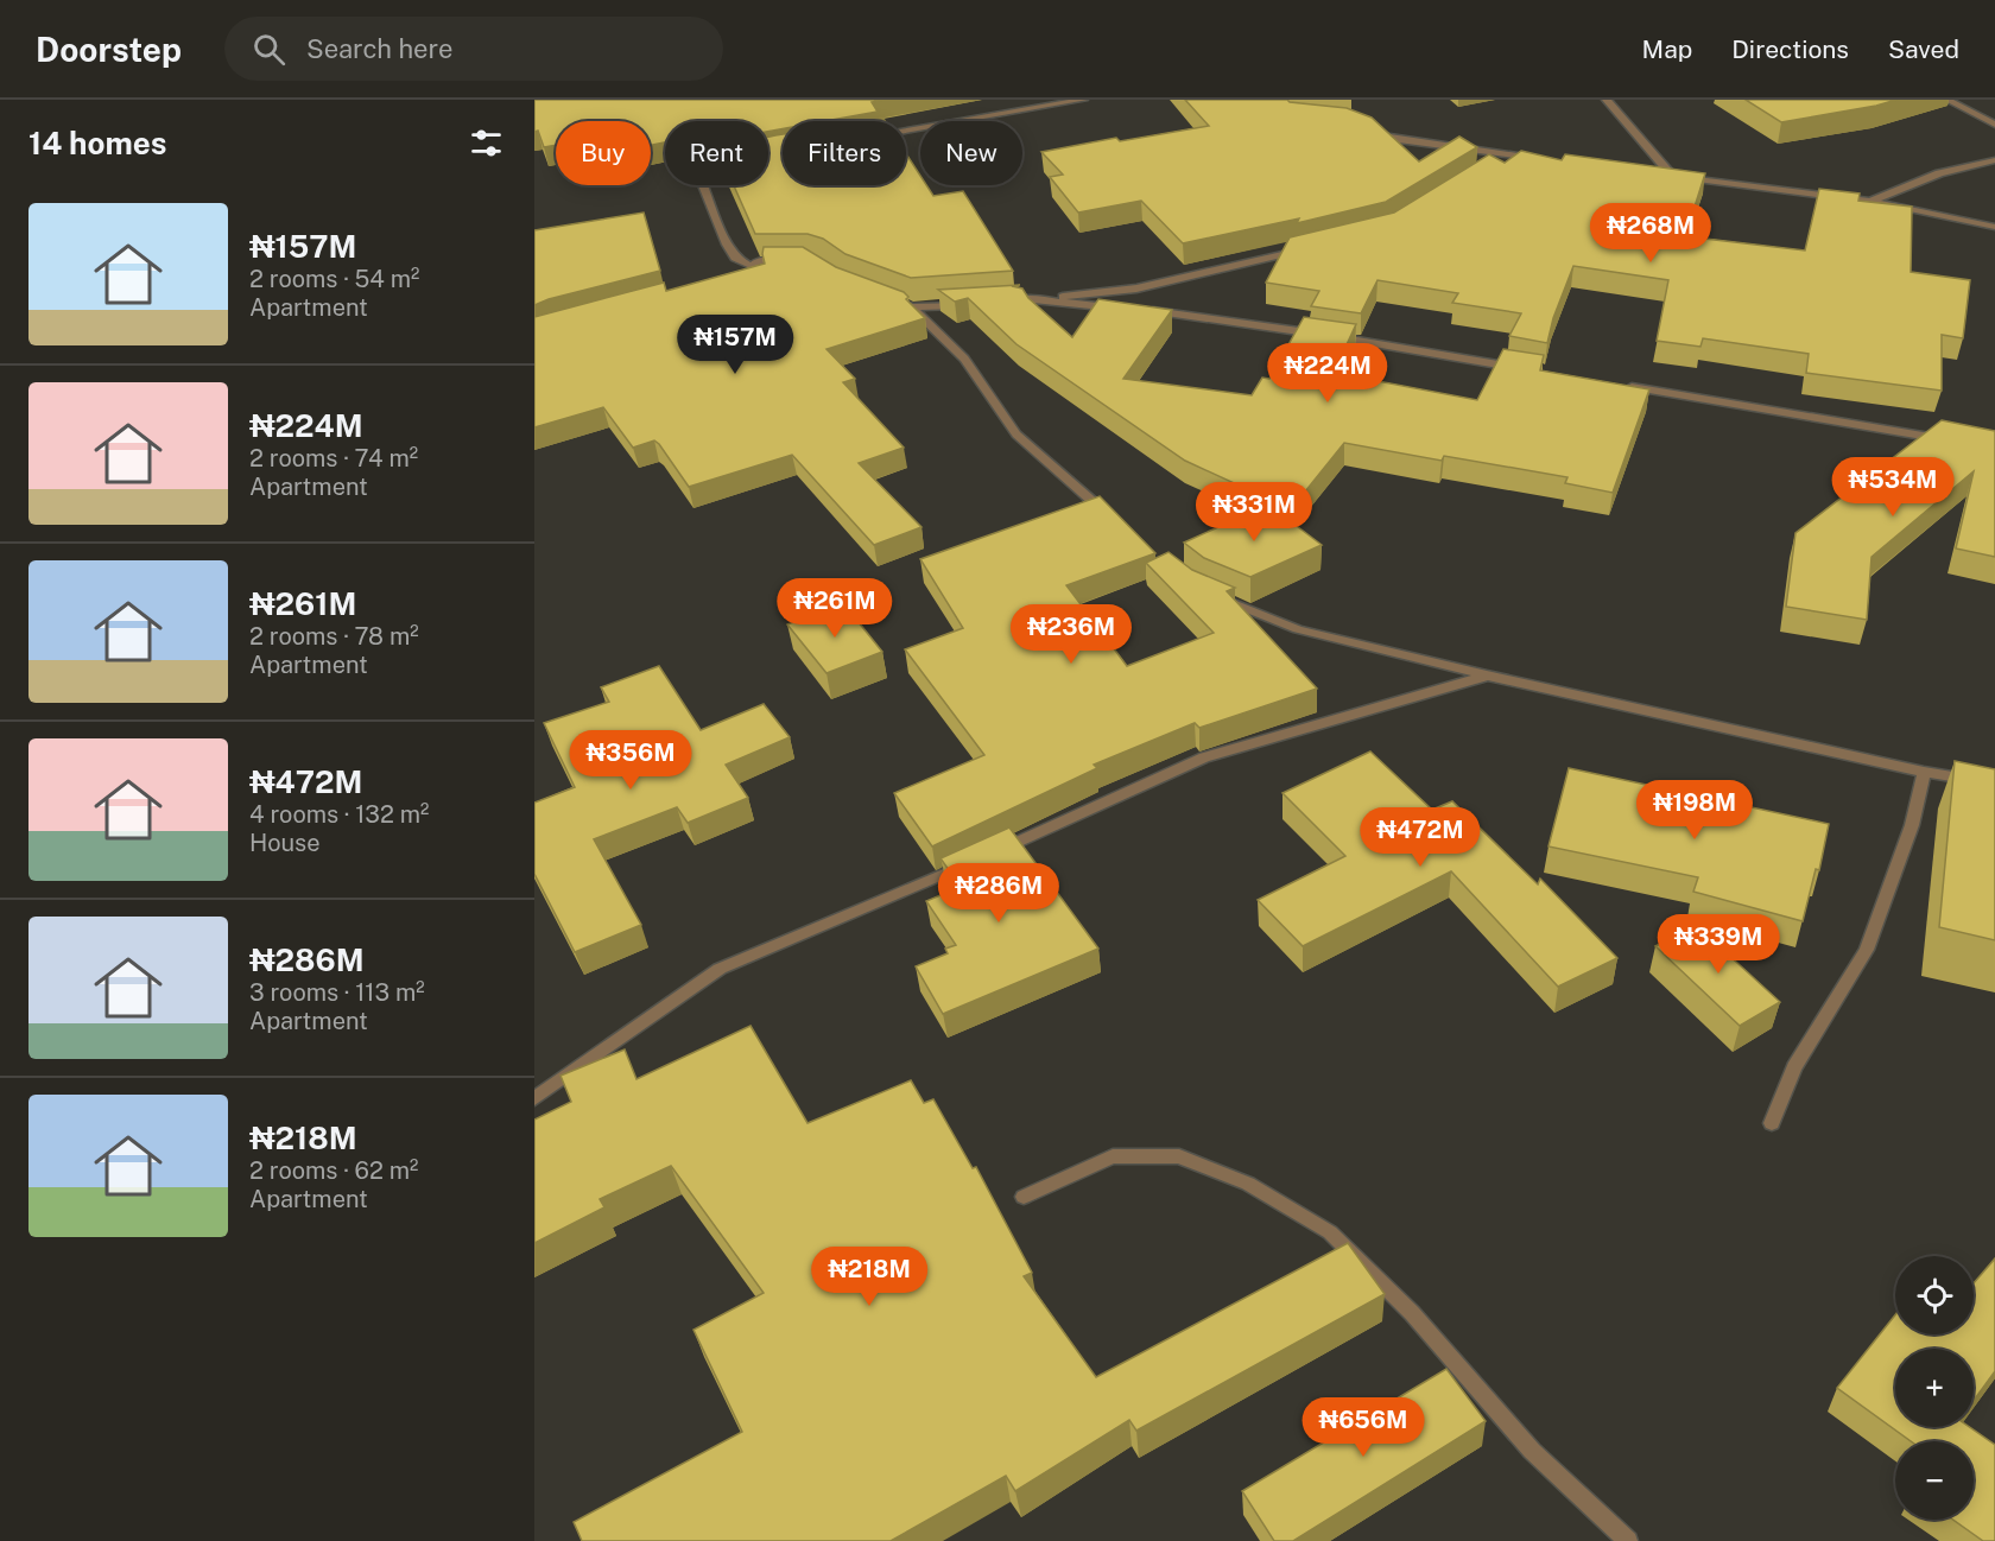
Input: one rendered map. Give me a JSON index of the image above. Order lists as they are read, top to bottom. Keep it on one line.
{"page":{"header":"Doorstep","search":"Search here","nav":["Map","Directions","Saved"],"heading":"14 homes","chip":["Buy","Rent","Filters","New"],"list":[{"name":"₦157M","note":"2 rooms · 54 m² · Apartment"},{"name":"₦224M","note":"2 rooms · 74 m² · Apartment"},{"name":"₦261M","note":"2 rooms · 78 m² · Apartment"},{"name":"₦472M","note":"4 rooms · 132 m² · House"},{"name":"₦286M","note":"3 rooms · 113 m² · Apartment"},{"name":"₦218M","note":"2 rooms · 62 m² · Apartment"}],"price":["₦268M","₦157M","₦224M","₦534M","₦331M","₦261M","₦236M","₦356M","₦198M","₦472M","₦286M","₦339M","₦218M","₦656M"],"map_buttons":["+","−"]}}
